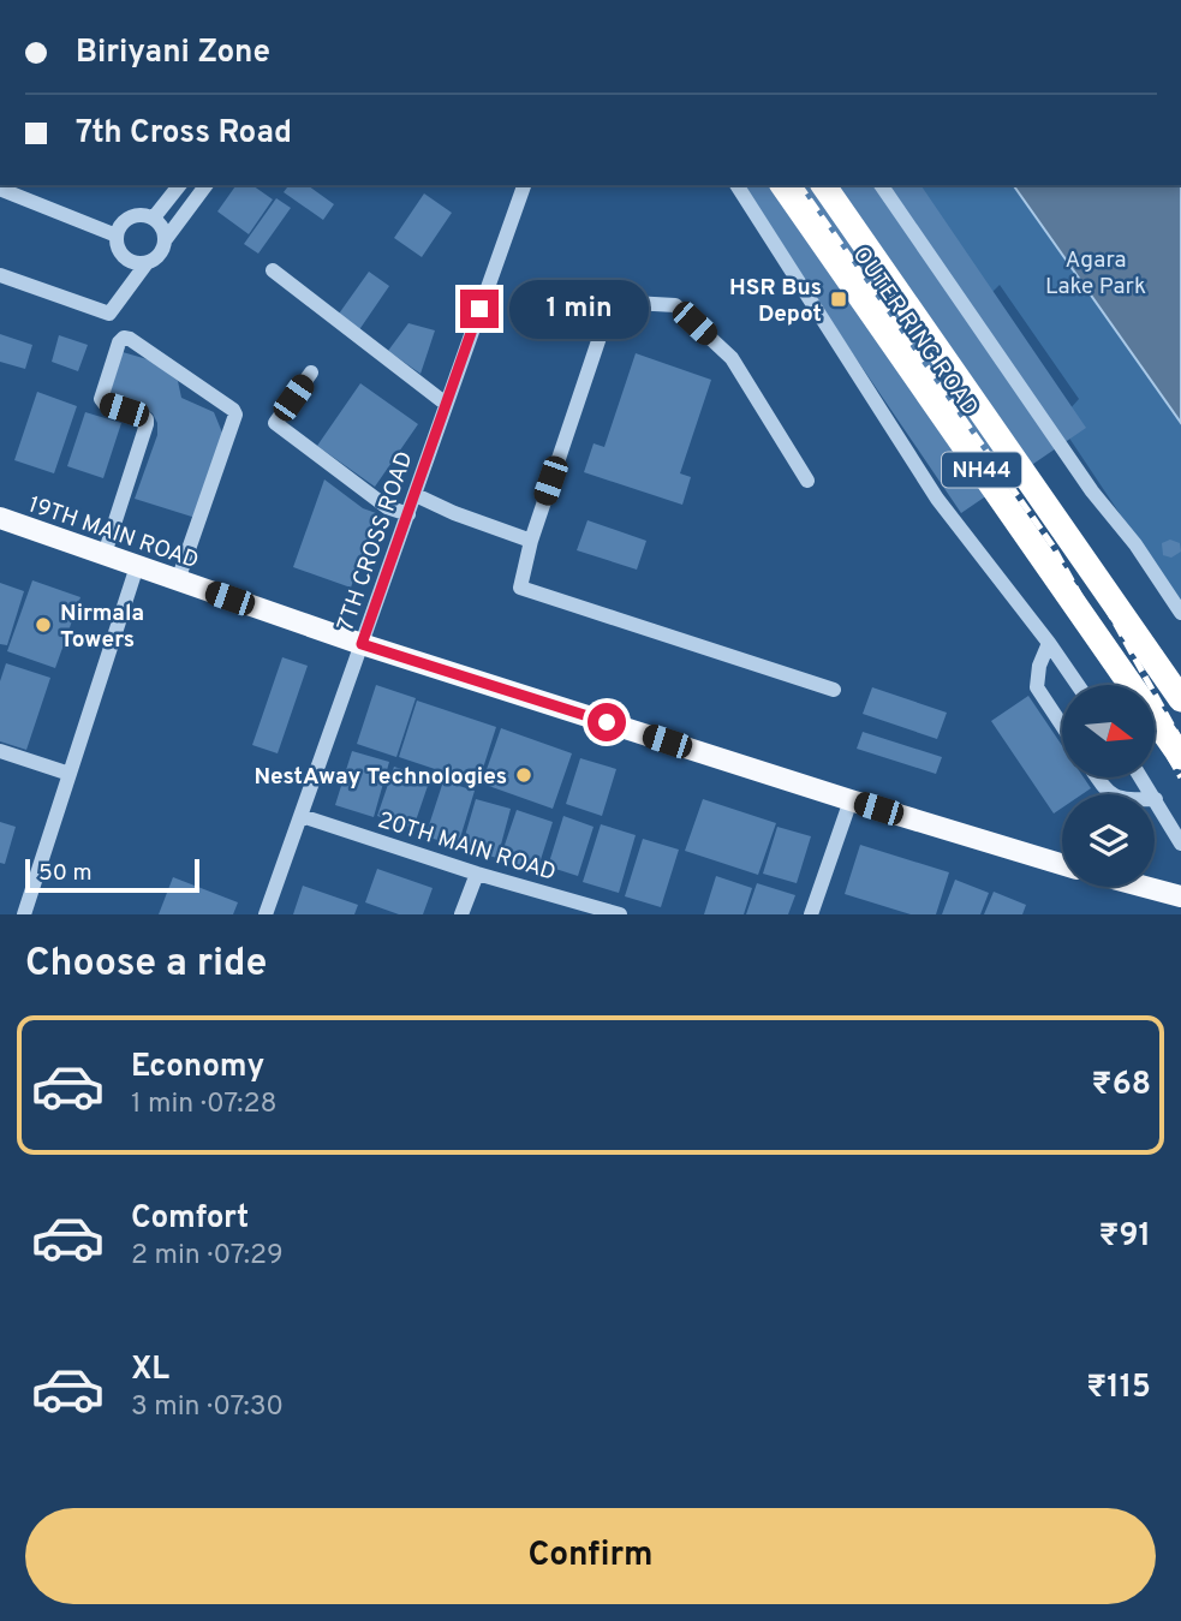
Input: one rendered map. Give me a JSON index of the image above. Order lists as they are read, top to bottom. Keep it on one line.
{"streets":{"highway":["OUTER RING ROAD","NH44"],"main road":["19TH MAIN ROAD"],"street":["7TH CROSS ROAD","20TH MAIN ROAD"]},"crossings":[["19TH MAIN ROAD","7TH CROSS ROAD"],["7TH CROSS ROAD","20TH MAIN ROAD"]],"parks":["Agara Lake Park"],"places":{"transit":["HSR Bus Depot"],"other":["Nirmala Towers","NestAway Technologies"]},"scale_bar":"50 m","north":"right","page":{"banner":["Biriyani Zone","7th Cross Road"],"bubble":"1 min","scale":"50 m","heading":"Choose a ride","list":[{"name":"Economy","note":"1 min · 07:28","value":"₹68"},{"name":"Comfort","note":"2 min · 07:29","value":"₹91"},{"name":"XL","note":"3 min · 07:30","value":"₹115"}],"buttons":"Confirm"}}
